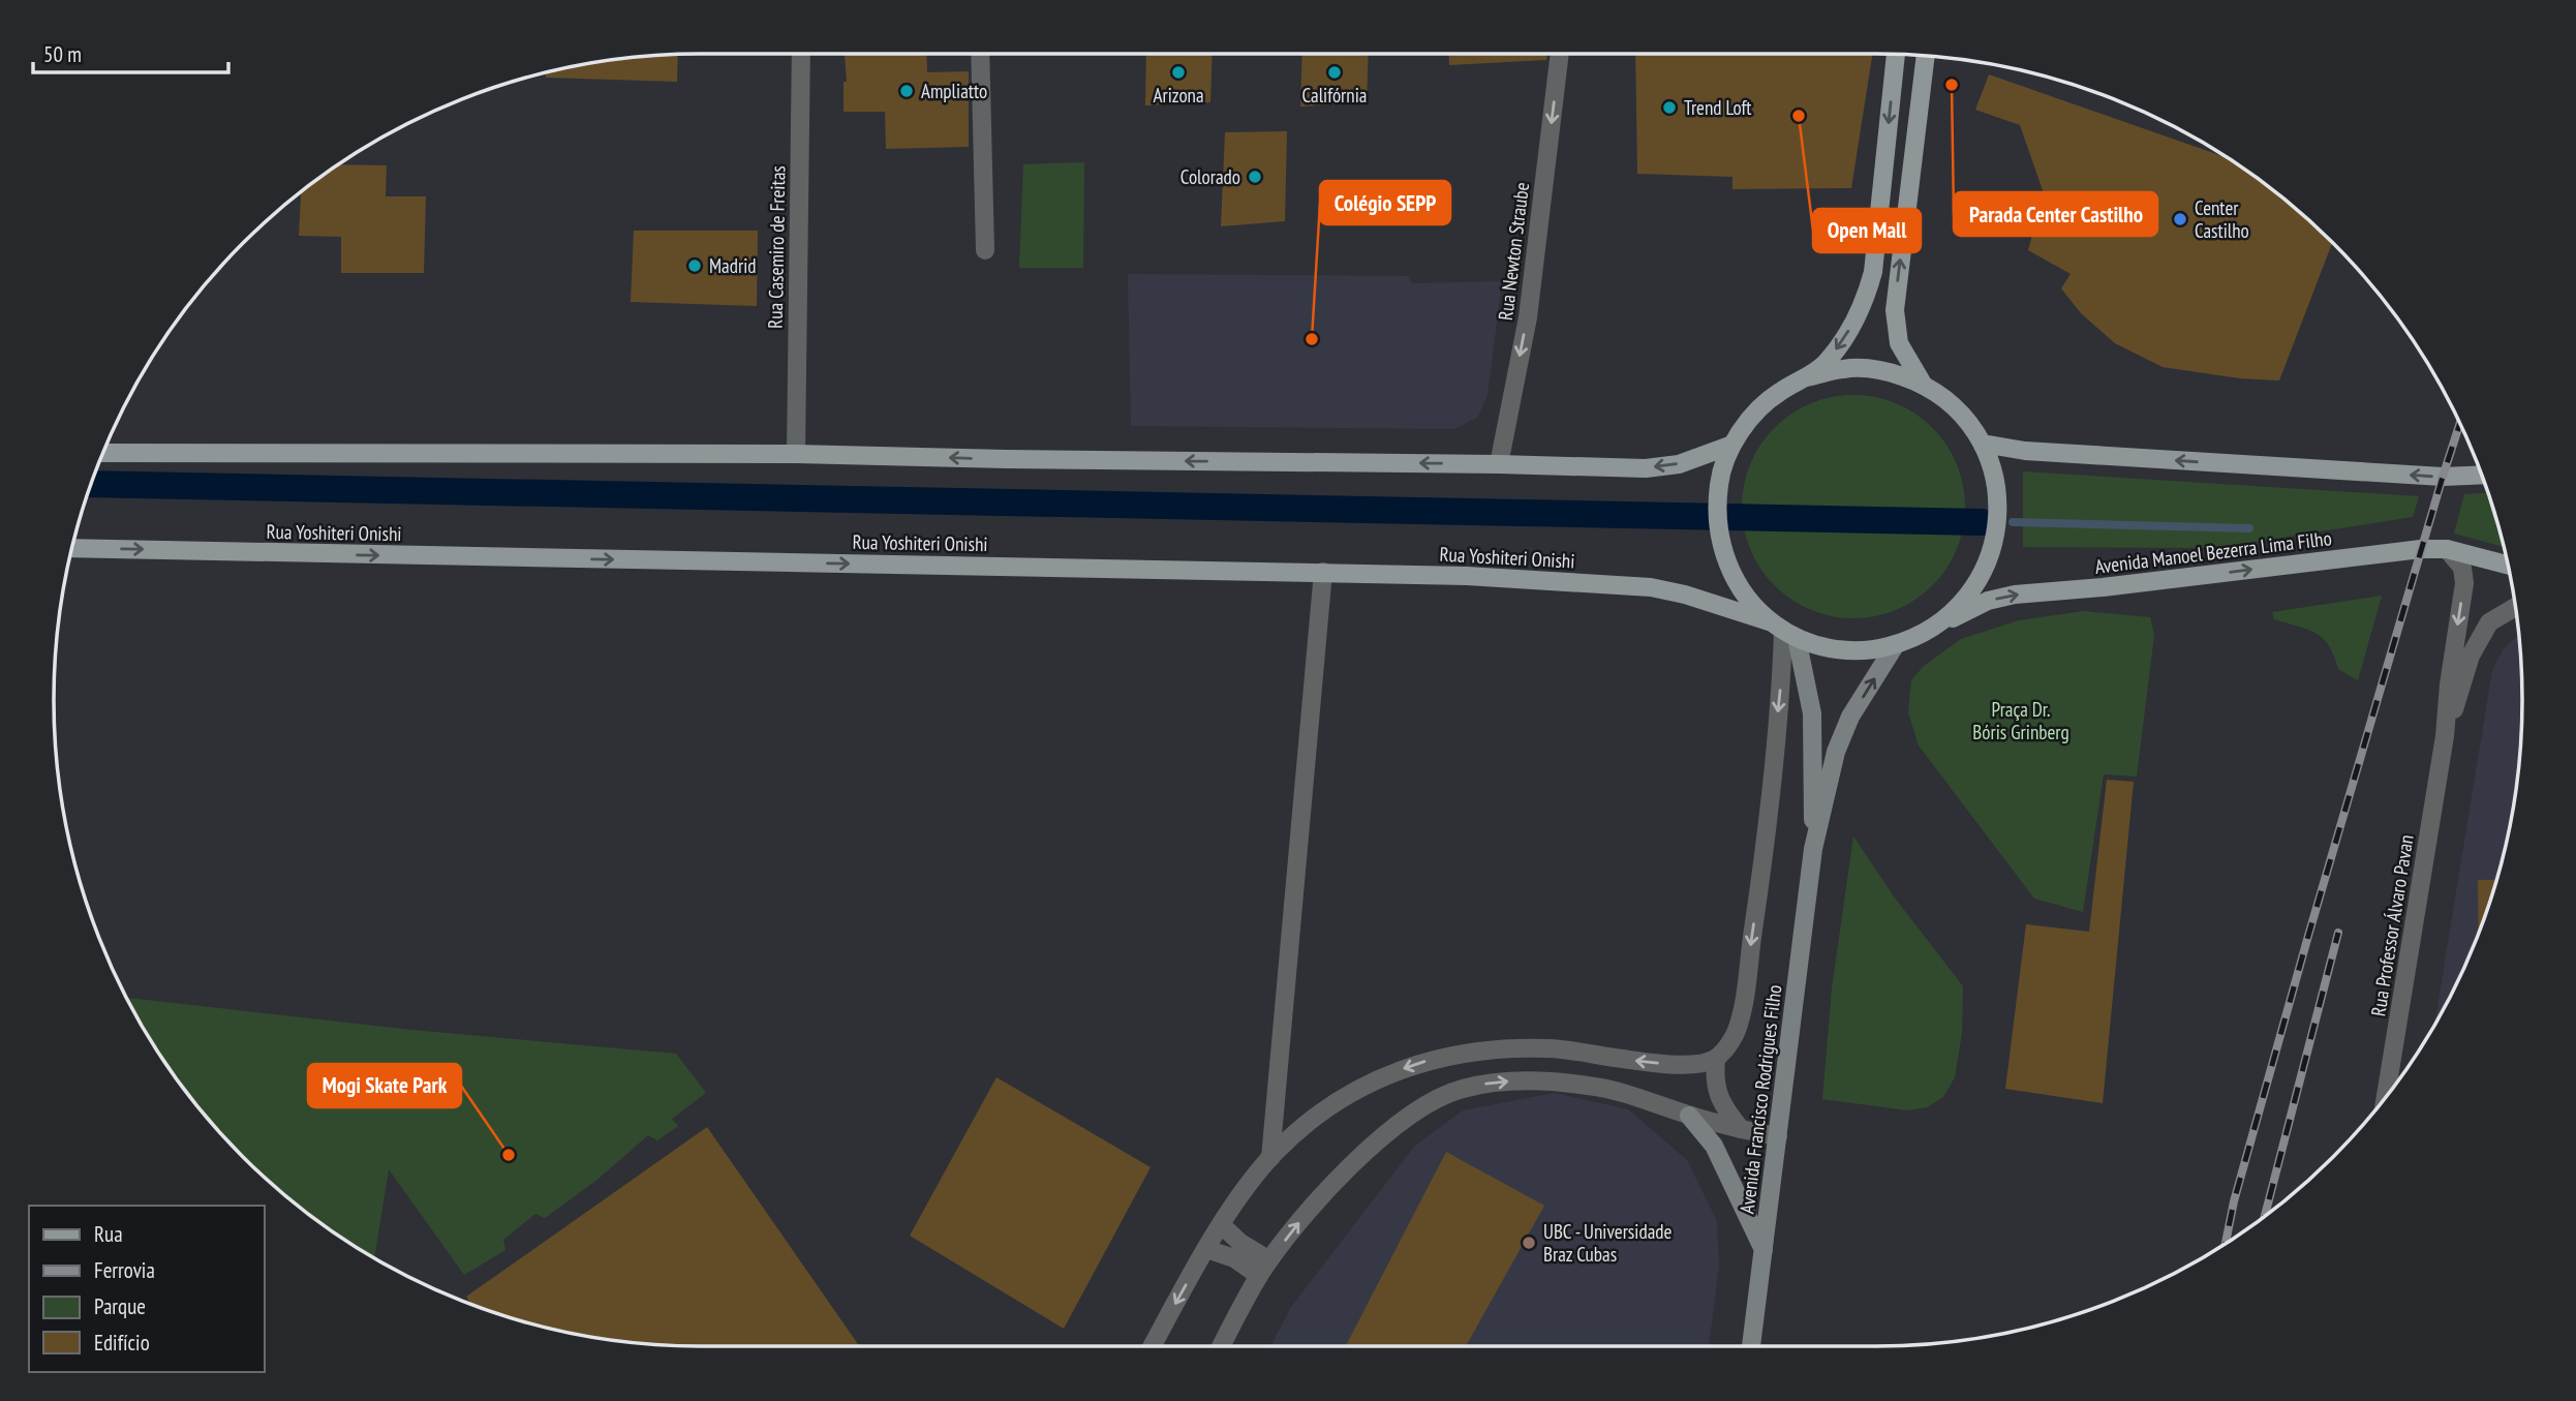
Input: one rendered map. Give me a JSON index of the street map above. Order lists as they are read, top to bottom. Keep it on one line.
{"streets":{"main road":["Rua Yoshiteri Onishi","Avenida Manoel Bezerra Lima Filho","Avenida Francisco Rodrigues Filho"],"street":["Rua Casemiro de Freitas","Rua Newton Straube","Rua Professor Álvaro Pavan"]},"crossings":[["Rua Yoshiteri Onishi","Avenida Francisco Rodrigues Filho"],["Avenida Manoel Bezerra Lima Filho","Rua Professor Álvaro Pavan"]],"one_way":["Rua Newton Straube"],"parks":["Praça Dr. Bóris Grinberg"],"places":["Arizona","Califórnia","Parada Center Castilho","Ampliatto","Trend Loft","Open Mall","Colorado","Center Castilho","Madrid","Colégio SEPP","Mogi Skate Park","UBC - Universidade Braz Cubas"],"legend":["Rua","Ferrovia","Parque","Edifício"],"scale_bar":"50 m"}
